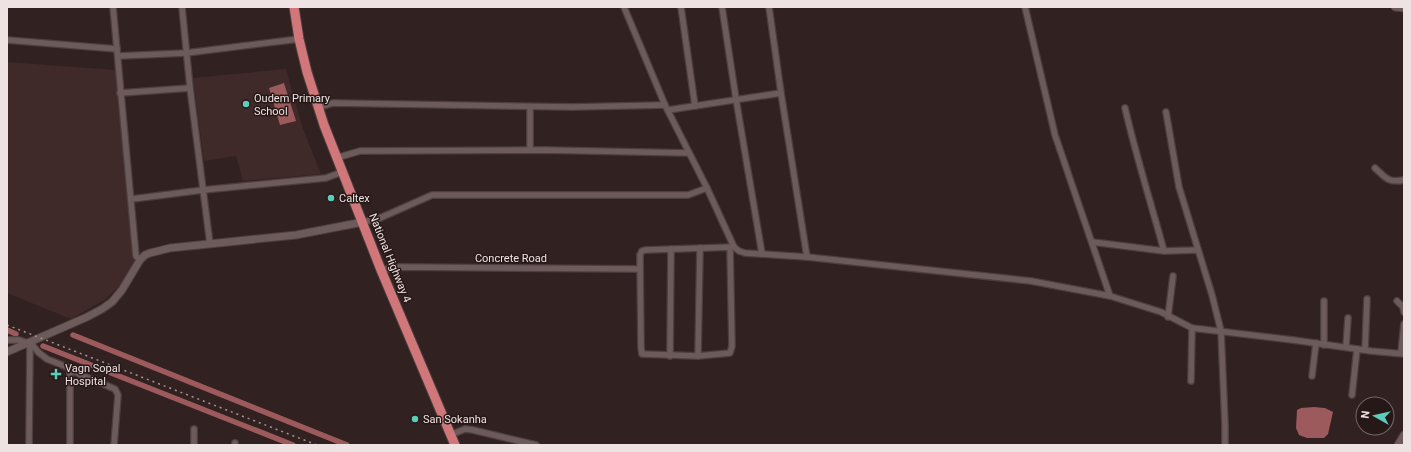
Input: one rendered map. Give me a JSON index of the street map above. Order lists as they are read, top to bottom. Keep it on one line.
{"streets":{"highway":["National Highway 4"],"street":["Concrete Road"]},"crossings":[["National Highway 4","Concrete Road"]],"places":{"other":["Oudem Primary School","Caltex","San Sokanha"],"health":["Vagn Sopal Hospital"]},"north":"left"}
